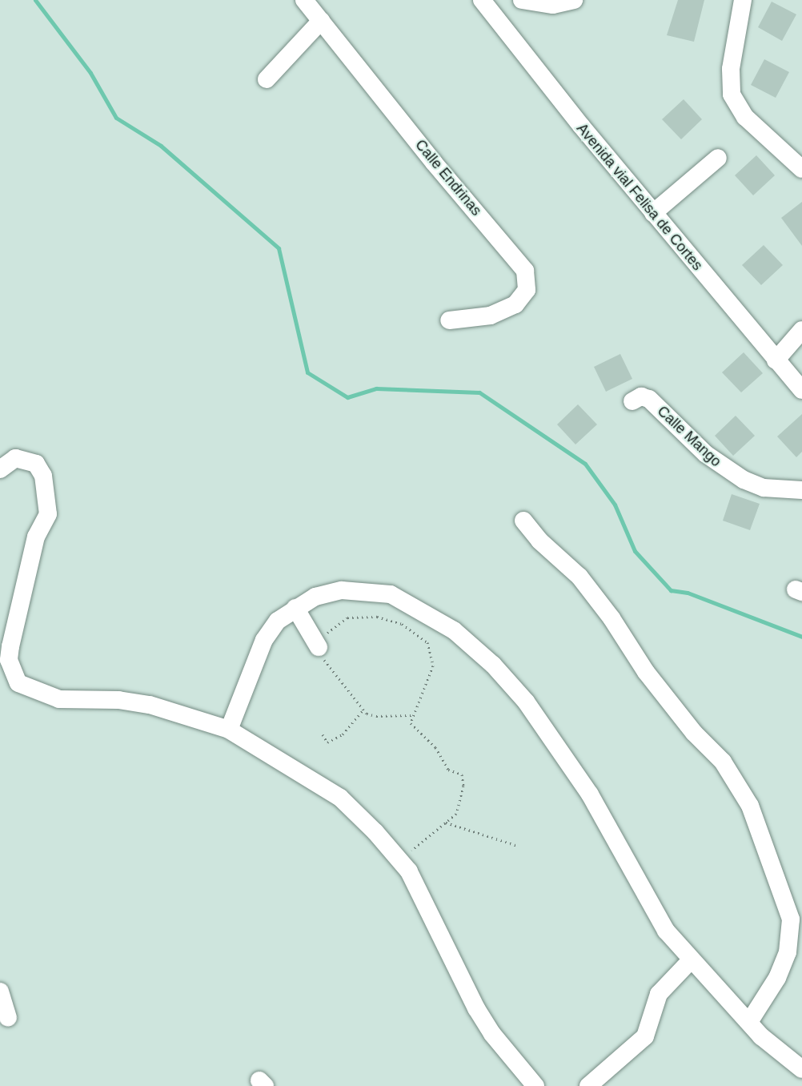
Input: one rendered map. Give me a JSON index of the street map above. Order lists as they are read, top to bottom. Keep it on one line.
{"streets":{"street":["Calle Endrinas","Avenida vial Felisa de Cortes","Calle Mango"]}}
